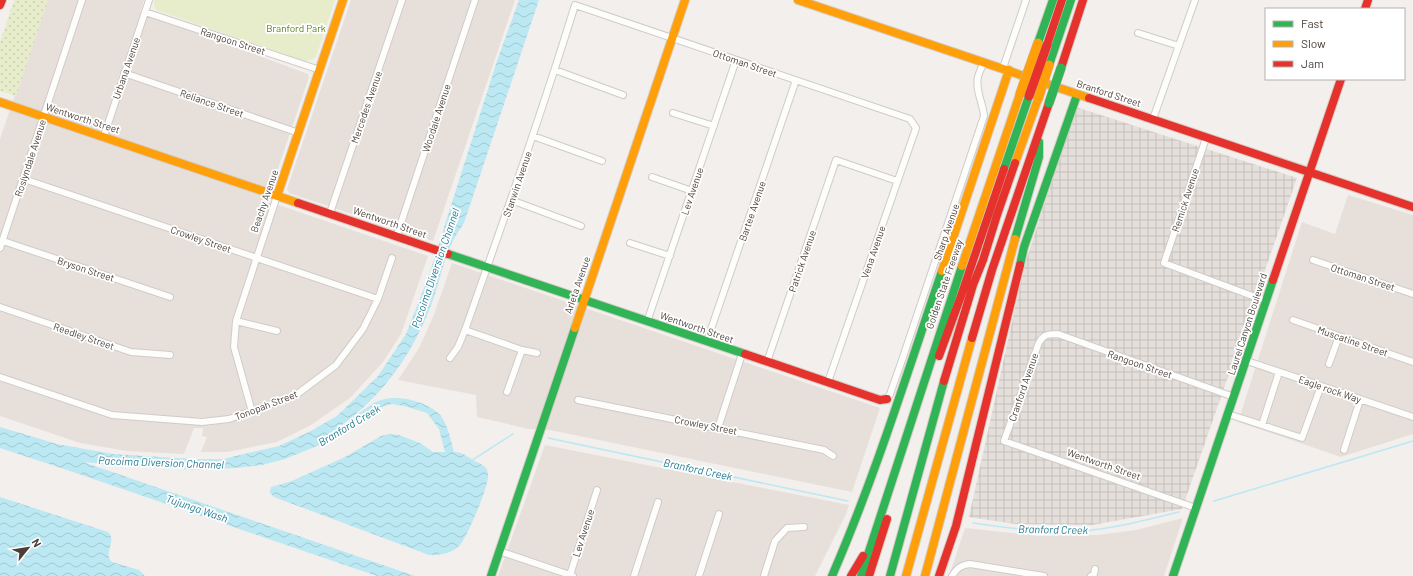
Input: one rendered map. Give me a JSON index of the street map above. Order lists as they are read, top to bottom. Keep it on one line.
{"streets":{"main road":["Branford Street","Wentworth Street","Beachy Avenue","Golden State Freeway","Arleta Avenue","Laurel Canyon Boulevard"],"street":["Rangoon Street","Ottoman Street","Urbana Avenue","Reliance Street","Mercedes Avenue","Woodale Avenue","Roslyndale Avenue","Stanwin Avenue","Lev Avenue","Remick Avenue","Bartee Avenue","Sharp Avenue","Crowley Street","Vena Avenue","Patrick Avenue","Bryson Street","Reedley Street","Muscatine Street","Cranford Avenue","Eagle rock Way","Tonopah Street"]},"crossings":[["Rangoon Street","Urbana Avenue"],["Rangoon Street","Beachy Avenue"],["Rangoon Street","Laurel Canyon Boulevard"],["Rangoon Street","Cranford Avenue"],["Ottoman Street","Stanwin Avenue"],["Ottoman Street","Lev Avenue"],["Ottoman Street","Bartee Avenue"],["Ottoman Street","Vena Avenue"],["Ottoman Street","Arleta Avenue"],["Urbana Avenue","Reliance Street"],["Urbana Avenue","Wentworth Street"],["Branford Street","Remick Avenue"],["Branford Street","Sharp Avenue"],["Branford Street","Laurel Canyon Boulevard"],["Reliance Street","Beachy Avenue"],["Mercedes Avenue","Wentworth Street"],["Wentworth Street","Woodale Avenue"],["Wentworth Street","Roslyndale Avenue"],["Wentworth Street","Stanwin Avenue"],["Wentworth Street","Lev Avenue"],["Wentworth Street","Beachy Avenue"],["Wentworth Street","Bartee Avenue"],["Wentworth Street","Sharp Avenue"],["Wentworth Street","Vena Avenue"],["Wentworth Street","Patrick Avenue"],["Wentworth Street","Arleta Avenue"],["Wentworth Street","Laurel Canyon Boulevard"],["Wentworth Street","Cranford Avenue"],["Roslyndale Avenue","Crowley Street"],["Roslyndale Avenue","Bryson Street"],["Remick Avenue","Laurel Canyon Boulevard"],["Beachy Avenue","Crowley Street"],["Beachy Avenue","Tonopah Street"],["Crowley Street","Tonopah Street"],["Vena Avenue","Patrick Avenue"],["Laurel Canyon Boulevard","Eagle rock Way"]],"water":["Pacoima Diversion Channel","Branford Creek","Tujunga Wash"],"parks":["Branford Park"],"legend":["Fast","Slow","Jam"],"north":"top right"}
